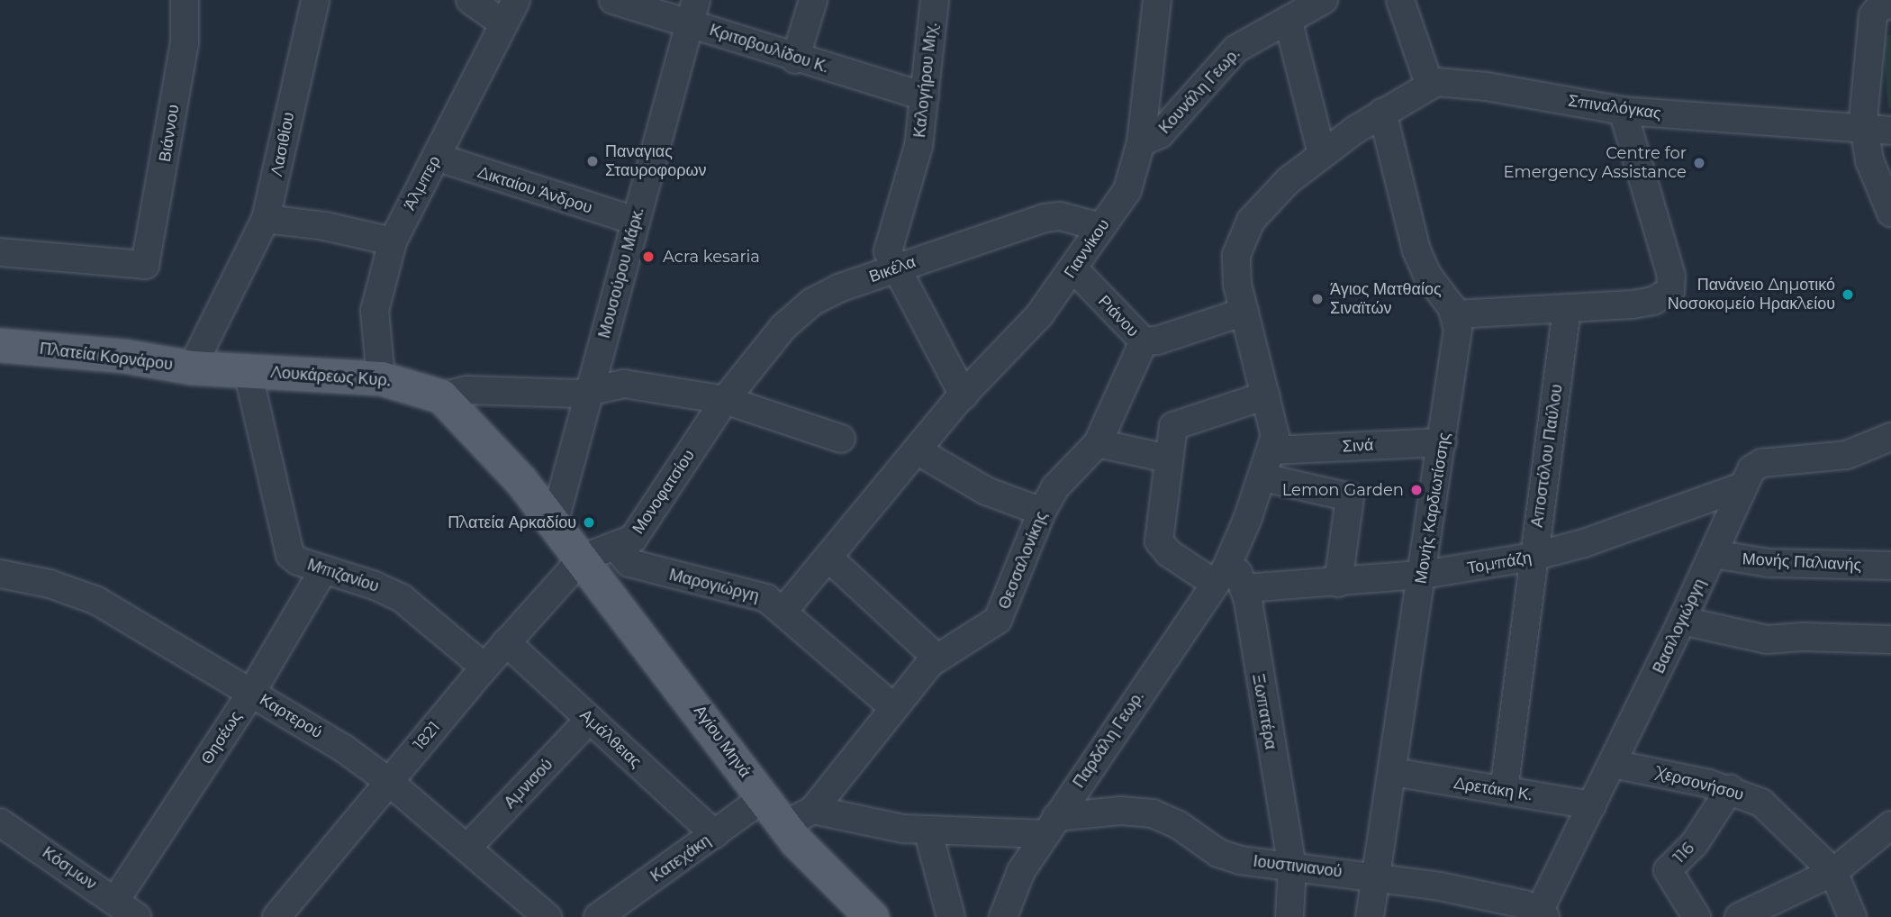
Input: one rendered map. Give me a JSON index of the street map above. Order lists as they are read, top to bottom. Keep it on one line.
{"streets":{"main road":["Πλατεία Κορνάρου","Λουκάρεως Κυρ.","Αγίου Μηνά"],"street":["Κριτοβουλίδου Κ.","Καλογήρου Μιχ.","Κουνάλη Γεωρ.","Σπιναλόγκας","Βιάννου","Λασιθίου","Άλμπερ","Δικταίου Άνδρου","Γιαννίκου","Βικέλα","Μουσούρου Μάρκ.","Ριάνου","Σινά","Αποστόλου Παύλου","Μονοφατσίου","Μονής Καρδιωτίσσης","Θεσσαλονίκης","Μονής Παλιανής","Τομπάζη","Μπιζανίου","Μαρογιώργη","Βασιλογιώργη","Ξωπατέρα","Καρτερού","1821","Θησέως","Αμάλθειας","Παρδάλη Γεωρ.","Αμνισού","Χερσονήσου","Δρετάκη Κ.","116","Κατεχάκη","Ιουστινιανού","Κόσμων"]},"crossings":[["Κριτοβουλίδου Κ.","Καλογήρου Μιχ."],["Κριτοβουλίδου Κ.","Μουσούρου Μάρκ."],["Καλογήρου Μιχ.","Γιαννίκου"],["Καλογήρου Μιχ.","Βικέλα"],["Κουνάλη Γεωρ.","Γιαννίκου"],["Σπιναλόγκας","Παρδάλη Γεωρ."],["Λασιθίου","Πλατεία Κορνάρου"],["Άλμπερ","Δικταίου Άνδρου"],["Άλμπερ","Λουκάρεως Κυρ."],["Δικταίου Άνδρου","Μουσούρου Μάρκ."],["Γιαννίκου","Βικέλα"],["Γιαννίκου","Ριάνου"],["Γιαννίκου","Μαρογιώργη"],["Βικέλα","Μονοφατσίου"],["Μουσούρου Μάρκ.","Λουκάρεως Κυρ."],["Ριάνου","Θεσσαλονίκης"],["Ριάνου","Παρδάλη Γεωρ."],["Πλατεία Κορνάρου","Λουκάρεως Κυρ."],["Λουκάρεως Κυρ.","Μονοφατσίου"],["Λουκάρεως Κυρ.","Μπιζανίου"],["Λουκάρεως Κυρ.","1821"],["Λουκάρεως Κυρ.","Αγίου Μηνά"],["Σινά","Μονής Καρδιωτίσσης"],["Σινά","Παρδάλη Γεωρ."],["Αποστόλου Παύλου","Τομπάζη"],["Αποστόλου Παύλου","Δρετάκη Κ."],["Μονοφατσίου","Μαρογιώργη"],["Μονοφατσίου","1821"],["Μονοφατσίου","Αγίου Μηνά"],["Μονής Καρδιωτίσσης","Τομπάζη"],["Μονής Καρδιωτίσσης","Δρετάκη Κ."],["Μονής Καρδιωτίσσης","Ιουστινιανού"],["Θεσσαλονίκης","Μαρογιώργη"],["Θεσσαλονίκης","Αγίου Μηνά"],["Θεσσαλονίκης","Ιουστινιανού"],["Μονής Παλιανής","Βασιλογιώργη"],["Τομπάζη","Βασιλογιώργη"],["Τομπάζη","Ξωπατέρα"],["Μπιζανίου","1821"],["Μπιζανίου","Θησέως"],["Βασιλογιώργη","Χερσονήσου"],["Βασιλογιώργη","Δρετάκη Κ."],["Βασιλογιώργη","Ιουστινιανού"],["Ξωπατέρα","Παρδάλη Γεωρ."],["Ξωπατέρα","Ιουστινιανού"],["Καρτερού","1821"],["Καρτερού","Θησέως"],["Καρτερού","Αμνισού"],["1821","Αμάλθειας"],["1821","Αγίου Μηνά"],["Θησέως","Κόσμων"],["Αμάλθειας","Αμνισού"],["Αμάλθειας","Κατεχάκη"],["Παρδάλη Γεωρ.","Ιουστινιανού"],["Αγίου Μηνά","Κατεχάκη"],["Χερσονήσου","116"]],"places":["Παναγιας Σταυροφορων","Centre for Emergency Assistance","Acra kesaria","Πανάνειο Δημοτικό Νοσοκομείο Ηρακλείου","Άγιος Ματθαίος Σιναϊτών","Lemon Garden","Πλατεία Αρκαδίου"]}
